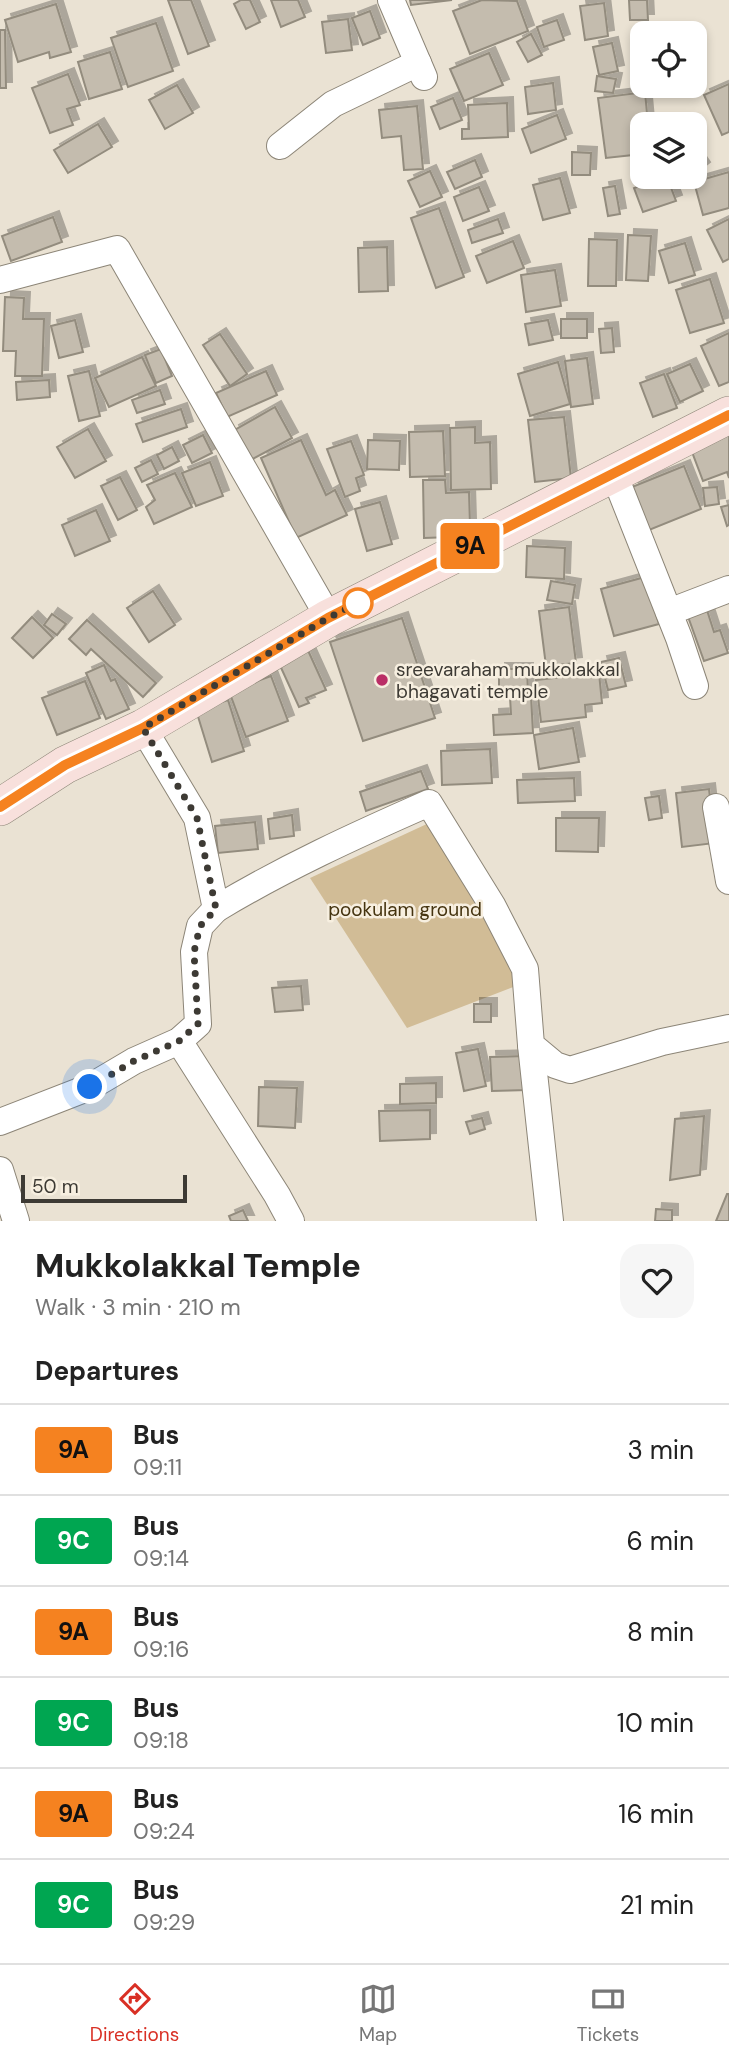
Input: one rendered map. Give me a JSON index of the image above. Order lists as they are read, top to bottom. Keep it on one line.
{"parks":["pookulam ground"],"places":["sreevaraham mukkolakkal bhagavati temple"],"lines":["bus line 9A"],"scale_bar":"50 m","page":{"on_map":"9A","scale":"50 m","heading":[["Mukkolakkal Temple","Walk · 3 min · 210 m"],"Departures"],"list":[{"mark":"9A","name":"Bus","note":"09:11","value":"3 min"},{"mark":"9C","name":"Bus","note":"09:14","value":"6 min"},{"mark":"9A","name":"Bus","note":"09:16","value":"8 min"},{"mark":"9C","name":"Bus","note":"09:18","value":"10 min"},{"mark":"9A","name":"Bus","note":"09:24","value":"16 min"},{"mark":"9C","name":"Bus","note":"09:29","value":"21 min"}],"tabs":["Directions","Map","Tickets"]}}
